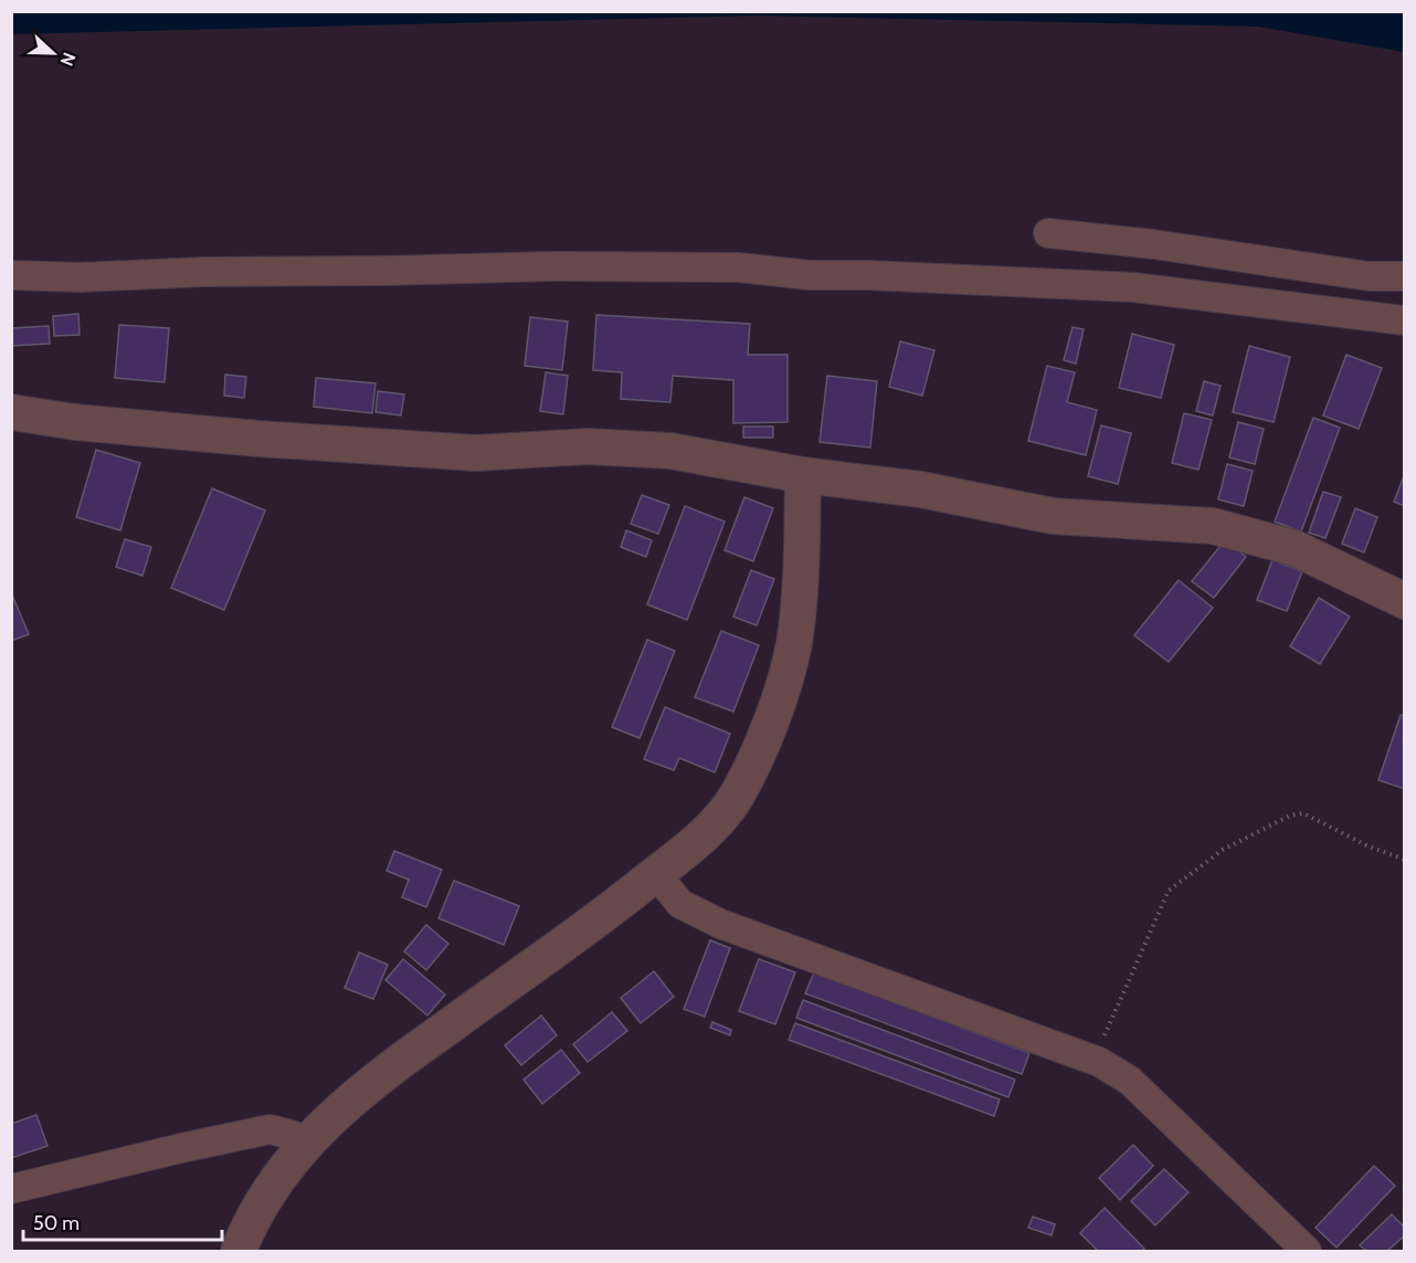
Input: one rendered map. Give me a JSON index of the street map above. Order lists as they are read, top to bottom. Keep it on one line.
{"scale_bar":"50 m","north":"right"}
